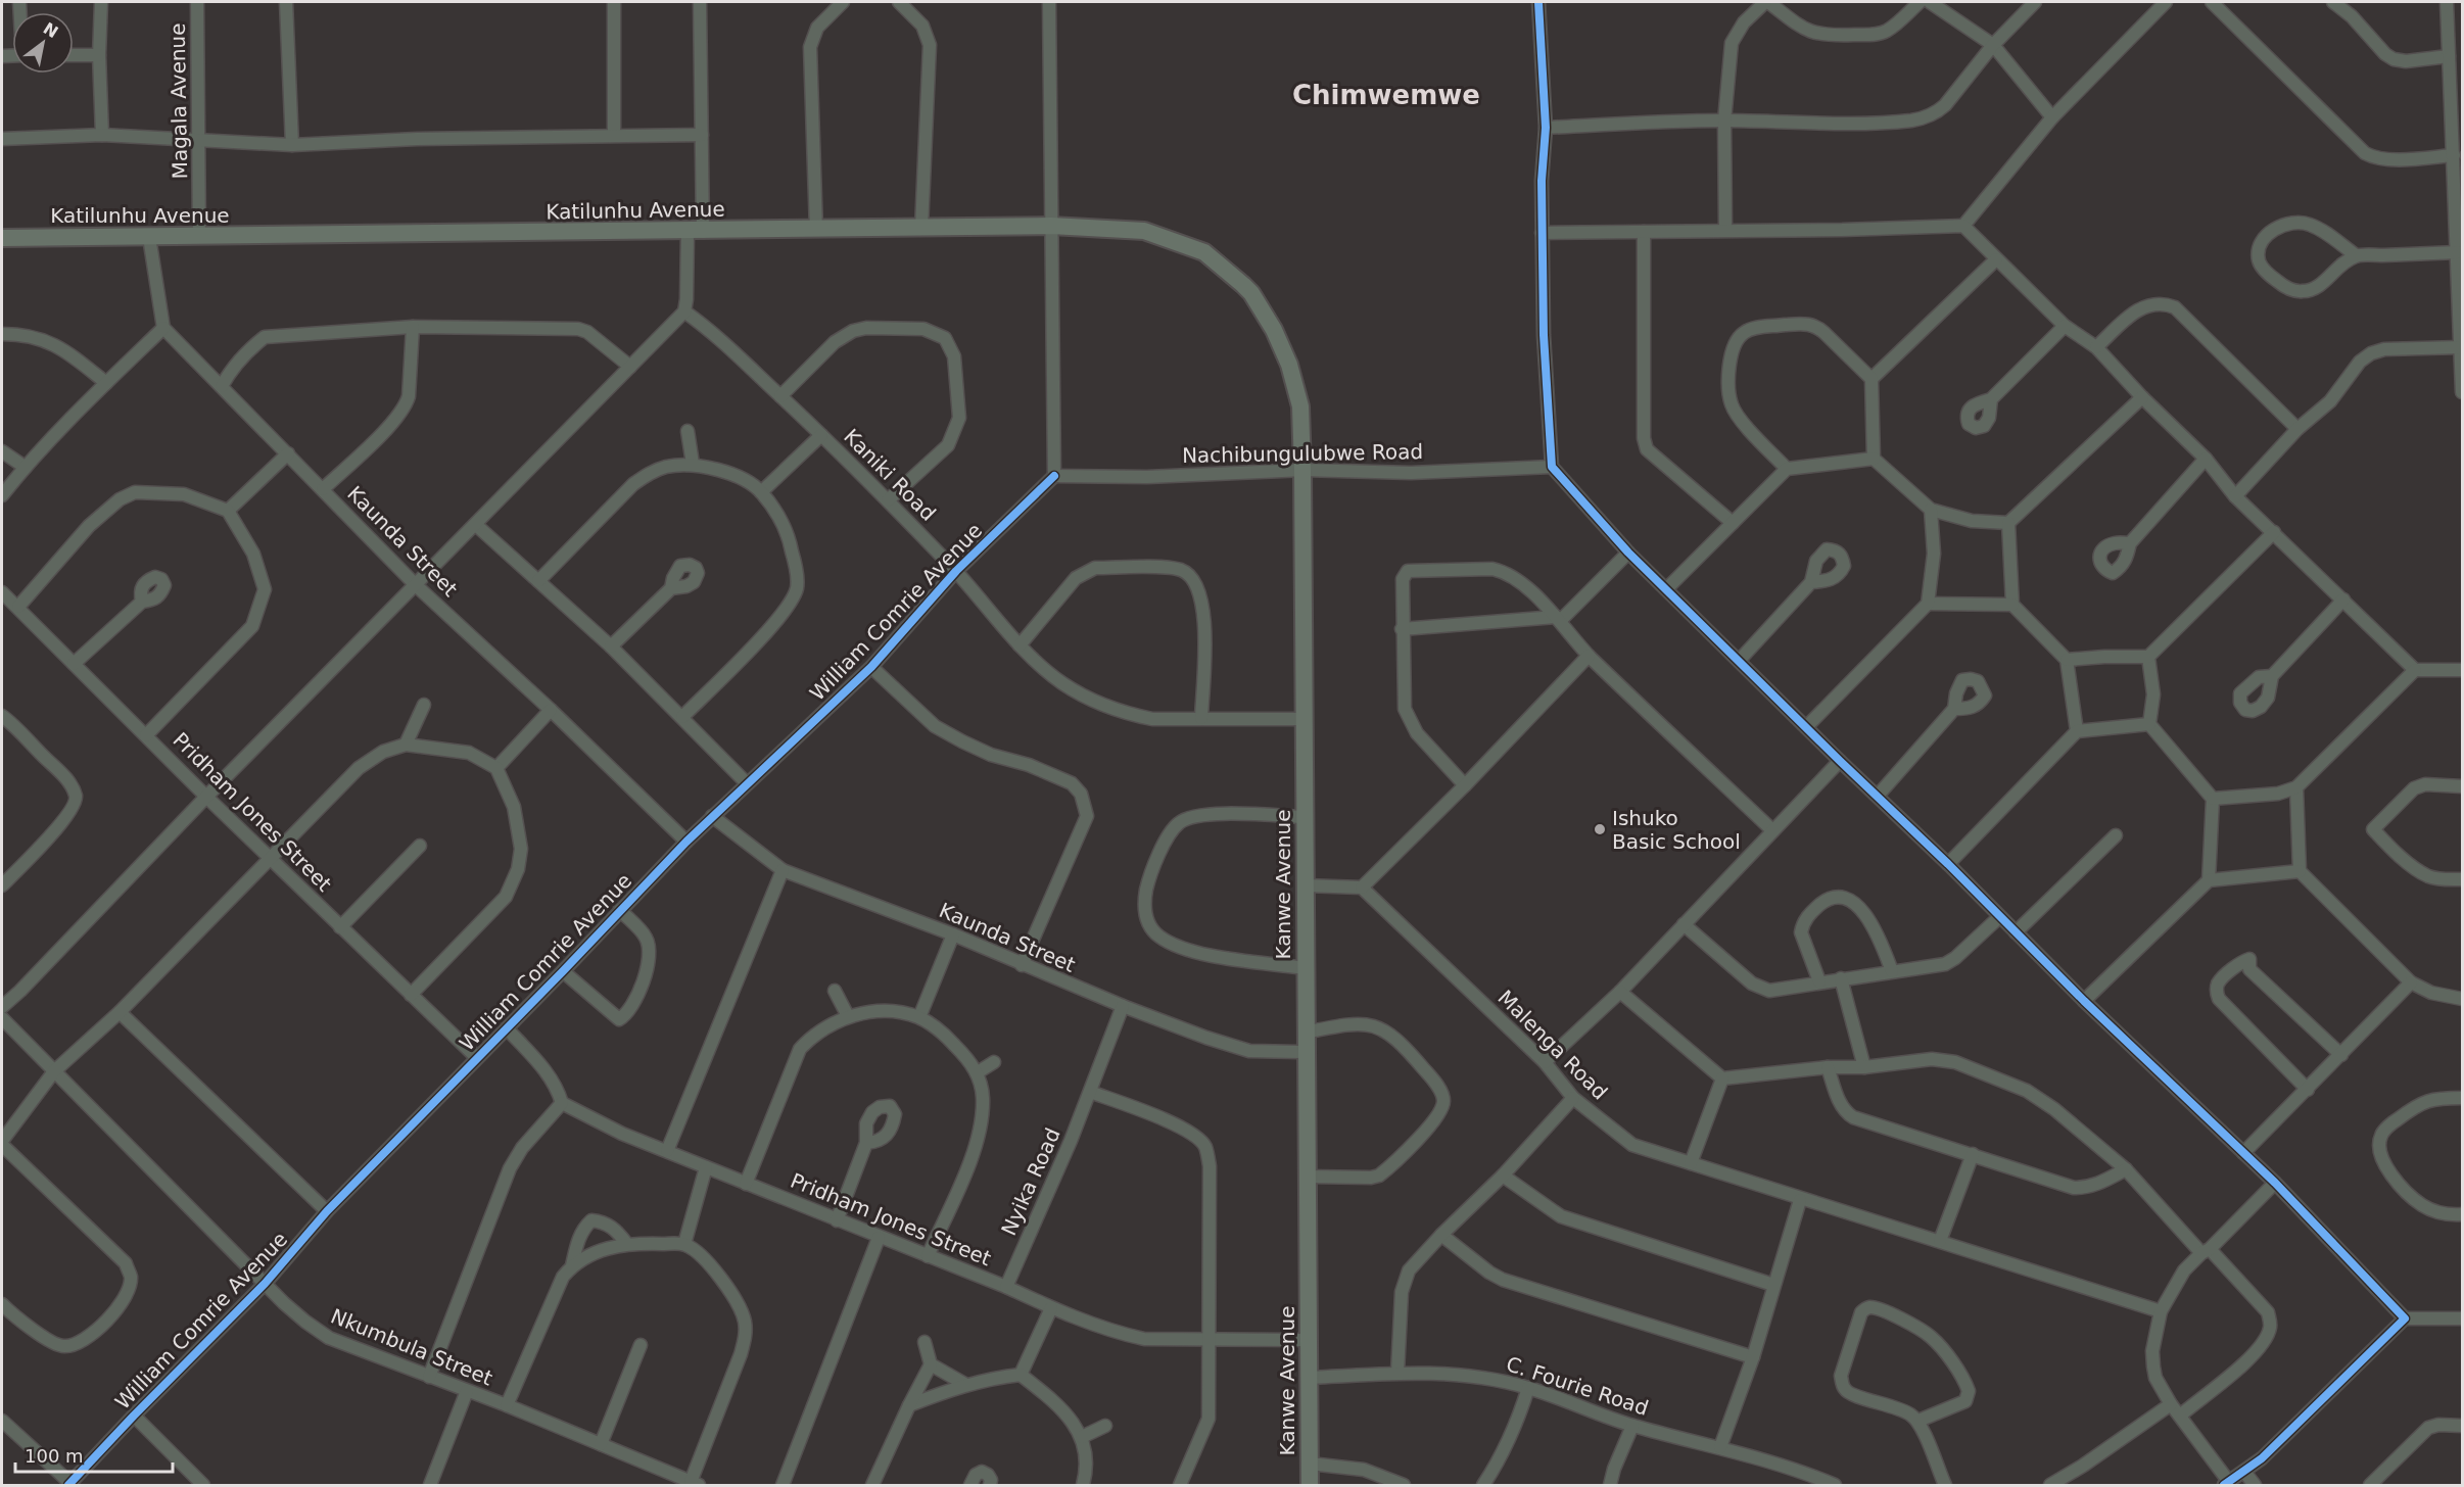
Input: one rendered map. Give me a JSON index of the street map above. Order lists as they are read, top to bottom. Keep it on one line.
{"streets":{"main road":["Katilunhu Avenue","Kanwe Avenue"],"street":["Magala Avenue","Nachibungulubwe Road","Kaniki Road","Kaunda Street","William Comrie Avenue","Pridham Jones Street","Malenga Road","Nyika Road","Nkumbula Street","C. Fourie Road"]},"crossings":[["Magala Avenue","Katilunhu Avenue"],["Katilunhu Avenue","Kanwe Avenue"],["Nachibungulubwe Road","William Comrie Avenue"],["Nachibungulubwe Road","Kanwe Avenue"],["Kaniki Road","William Comrie Avenue"],["Kaniki Road","Kanwe Avenue"],["Kaunda Street","William Comrie Avenue"],["Kaunda Street","Kanwe Avenue"],["Kaunda Street","Nyika Road"],["William Comrie Avenue","Pridham Jones Street"],["William Comrie Avenue","Nkumbula Street"],["Pridham Jones Street","Kanwe Avenue"],["Pridham Jones Street","Nyika Road"],["Kanwe Avenue","C. Fourie Road"]],"districts":["Chimwemwe"],"places":["Ishuko Basic School"],"scale_bar":"100 m","north":"top right"}
